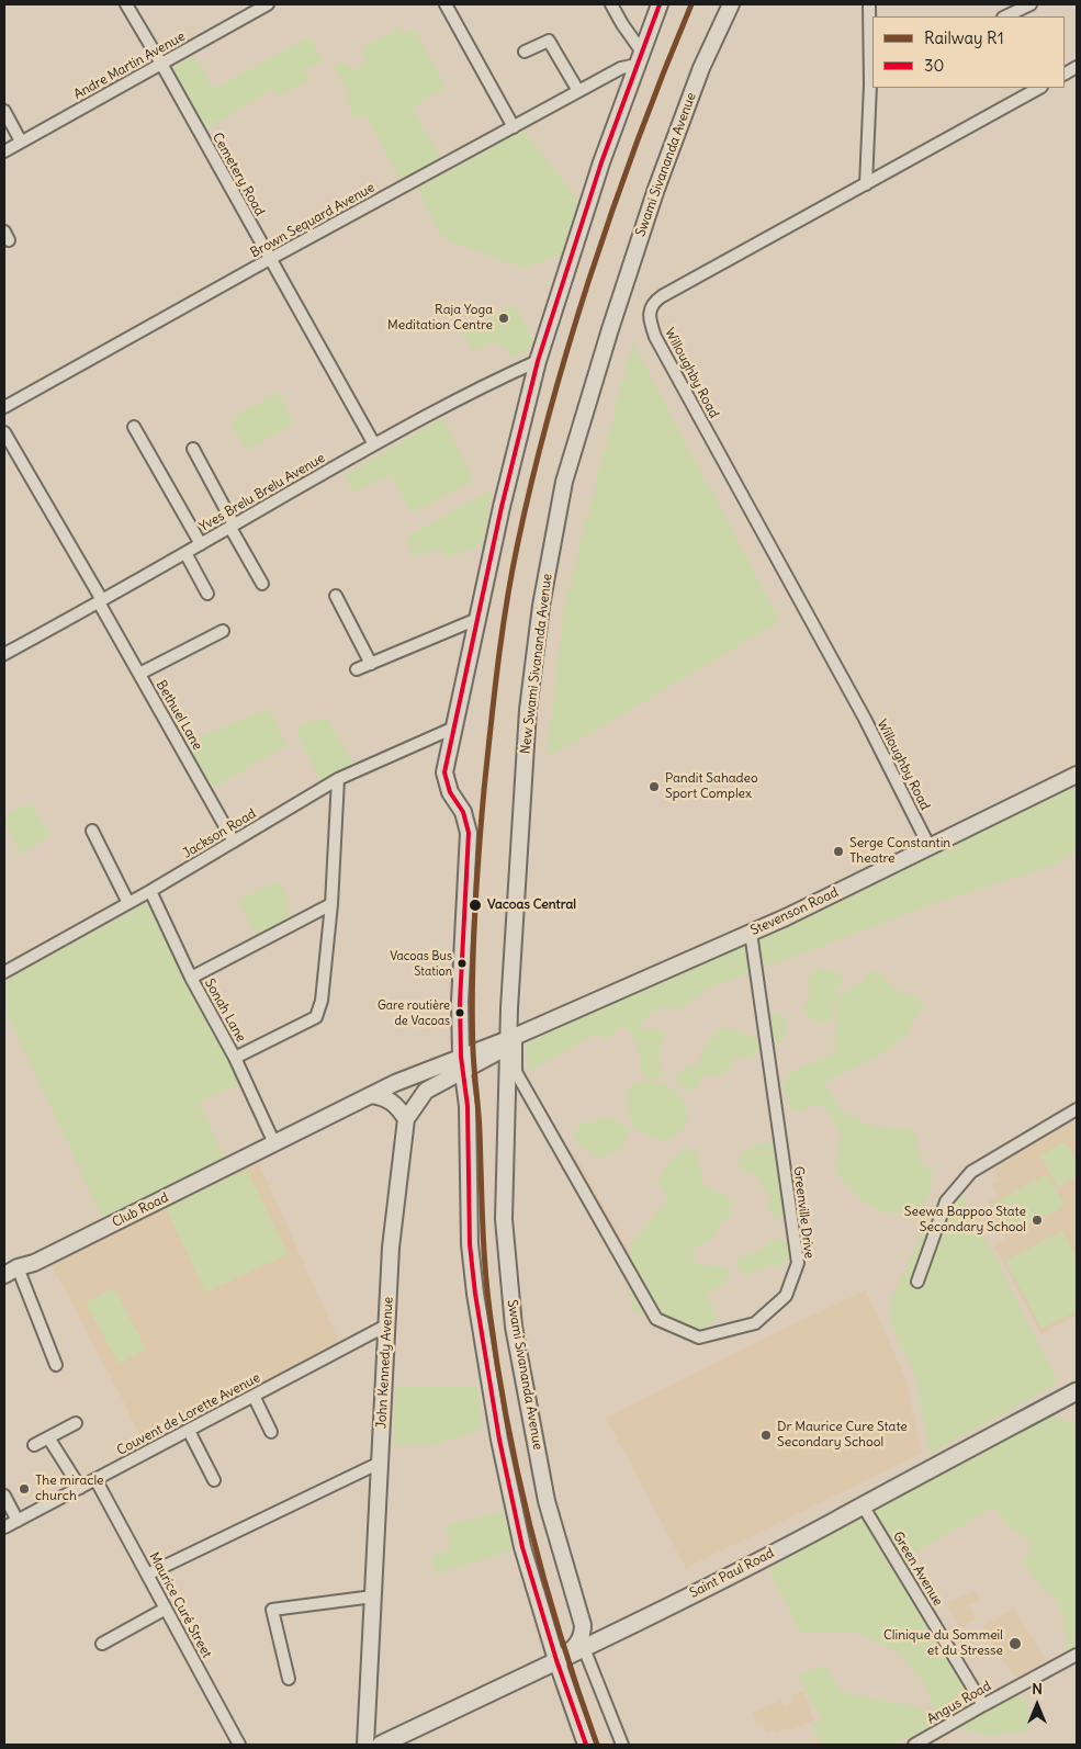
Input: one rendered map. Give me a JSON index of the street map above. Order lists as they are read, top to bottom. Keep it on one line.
{"streets":{"main road":["Saint Paul Road"],"street":["Andre Martin Avenue","Swami Sivananda Avenue","Cemetery Road","Brown Sequard Avenue","Willoughby Road","Yves Brelu Brelu Avenue","New Swami Sivananda Avenue","Bethuel Lane","Jackson Road","Stevenson Road","Sonah Lane","Club Road","Greenville Drive","John Kennedy Avenue","Couvent de Lorette Avenue","Green Avenue","Maurice Curé Street","Angus Road"]},"crossings":[["Andre Martin Avenue","Cemetery Road"],["Swami Sivananda Avenue","New Swami Sivananda Avenue"],["Swami Sivananda Avenue","Stevenson Road"],["Swami Sivananda Avenue","Greenville Drive"],["Swami Sivananda Avenue","John Kennedy Avenue"],["Cemetery Road","Brown Sequard Avenue"],["Cemetery Road","Yves Brelu Brelu Avenue"],["Willoughby Road","Stevenson Road"],["Yves Brelu Brelu Avenue","Bethuel Lane"],["New Swami Sivananda Avenue","Stevenson Road"],["New Swami Sivananda Avenue","Greenville Drive"],["New Swami Sivananda Avenue","John Kennedy Avenue"],["Bethuel Lane","Jackson Road"],["Jackson Road","Sonah Lane"],["Stevenson Road","Greenville Drive"],["Stevenson Road","John Kennedy Avenue"],["Sonah Lane","Club Road"],["Club Road","John Kennedy Avenue"],["Greenville Drive","John Kennedy Avenue"],["John Kennedy Avenue","Couvent de Lorette Avenue"],["Couvent de Lorette Avenue","Maurice Curé Street"],["Green Avenue","Saint Paul Road"],["Green Avenue","Angus Road"]],"places":["Raja Yoga Meditation Centre","Pandit Sahadeo Sport Complex","Serge Constantin Theatre","Vacoas Central","Vacoas Bus Station","Gare routière de Vacoas","Seewa Bappoo State Secondary School","Dr Maurice Cure State Secondary School","The miracle church","Clinique du Sommeil et du Stresse"],"lines":["rail line R1","transit line 30"],"legend":["Railway R1","30"],"north":"top"}
